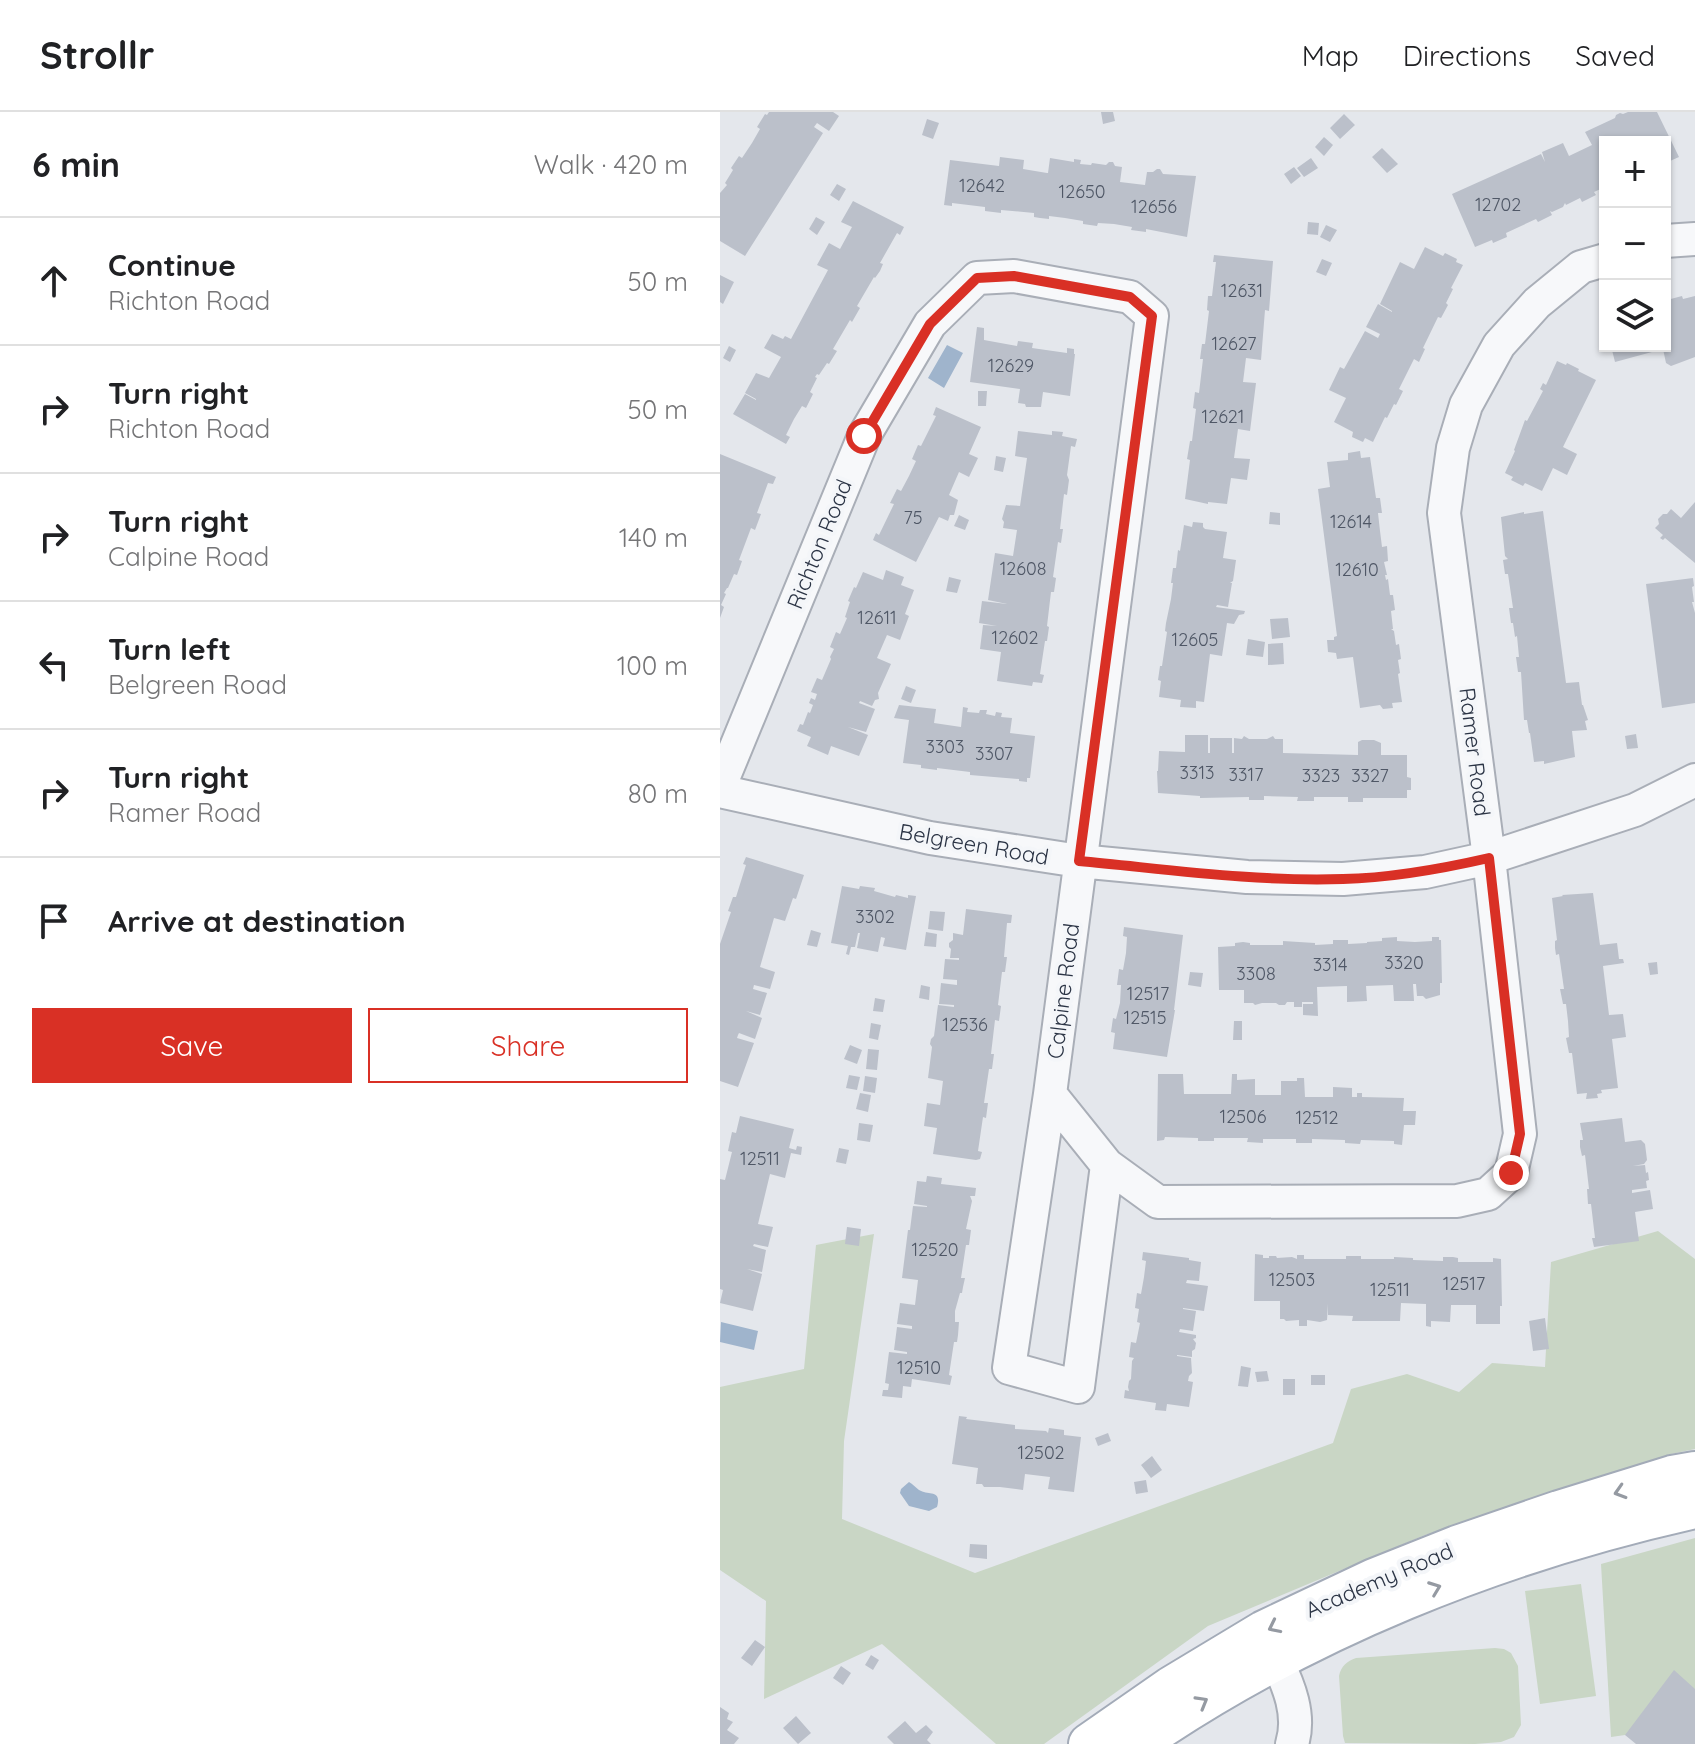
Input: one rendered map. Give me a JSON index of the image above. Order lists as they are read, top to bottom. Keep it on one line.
{"streets":{"main road":["Academy Road"],"street":["Richton Road","Ramer Road","Belgreen Road","Calpine Road"]},"crossings":[["Richton Road","Belgreen Road"],["Richton Road","Calpine Road"],["Ramer Road","Belgreen Road"],["Ramer Road","Calpine Road"],["Belgreen Road","Calpine Road"]],"house_numbers":["12642","12650","12702","12656","12631","12627","12629","12621","75","12614","12608","12610","12611","12602","12605","3303","3307","3313","3317","3323","3327","3302","3320","3314","3308","12517","12515","12536","12506","12512","12511","12520","12503","12517","12511","12510","12502"],"page":{"header":"Strollr","nav":["Map","Directions","Saved"],"heading":["6 min","Walk · 420 m"],"map_buttons":["+","−"],"list":[["Continue","Richton Road","50 m"],["Turn right","Richton Road","50 m"],["Turn right","Calpine Road","140 m"],["Turn left","Belgreen Road","100 m"],["Turn right","Ramer Road","80 m"],"Arrive at destination"],"buttons":["Save","Share"]}}
